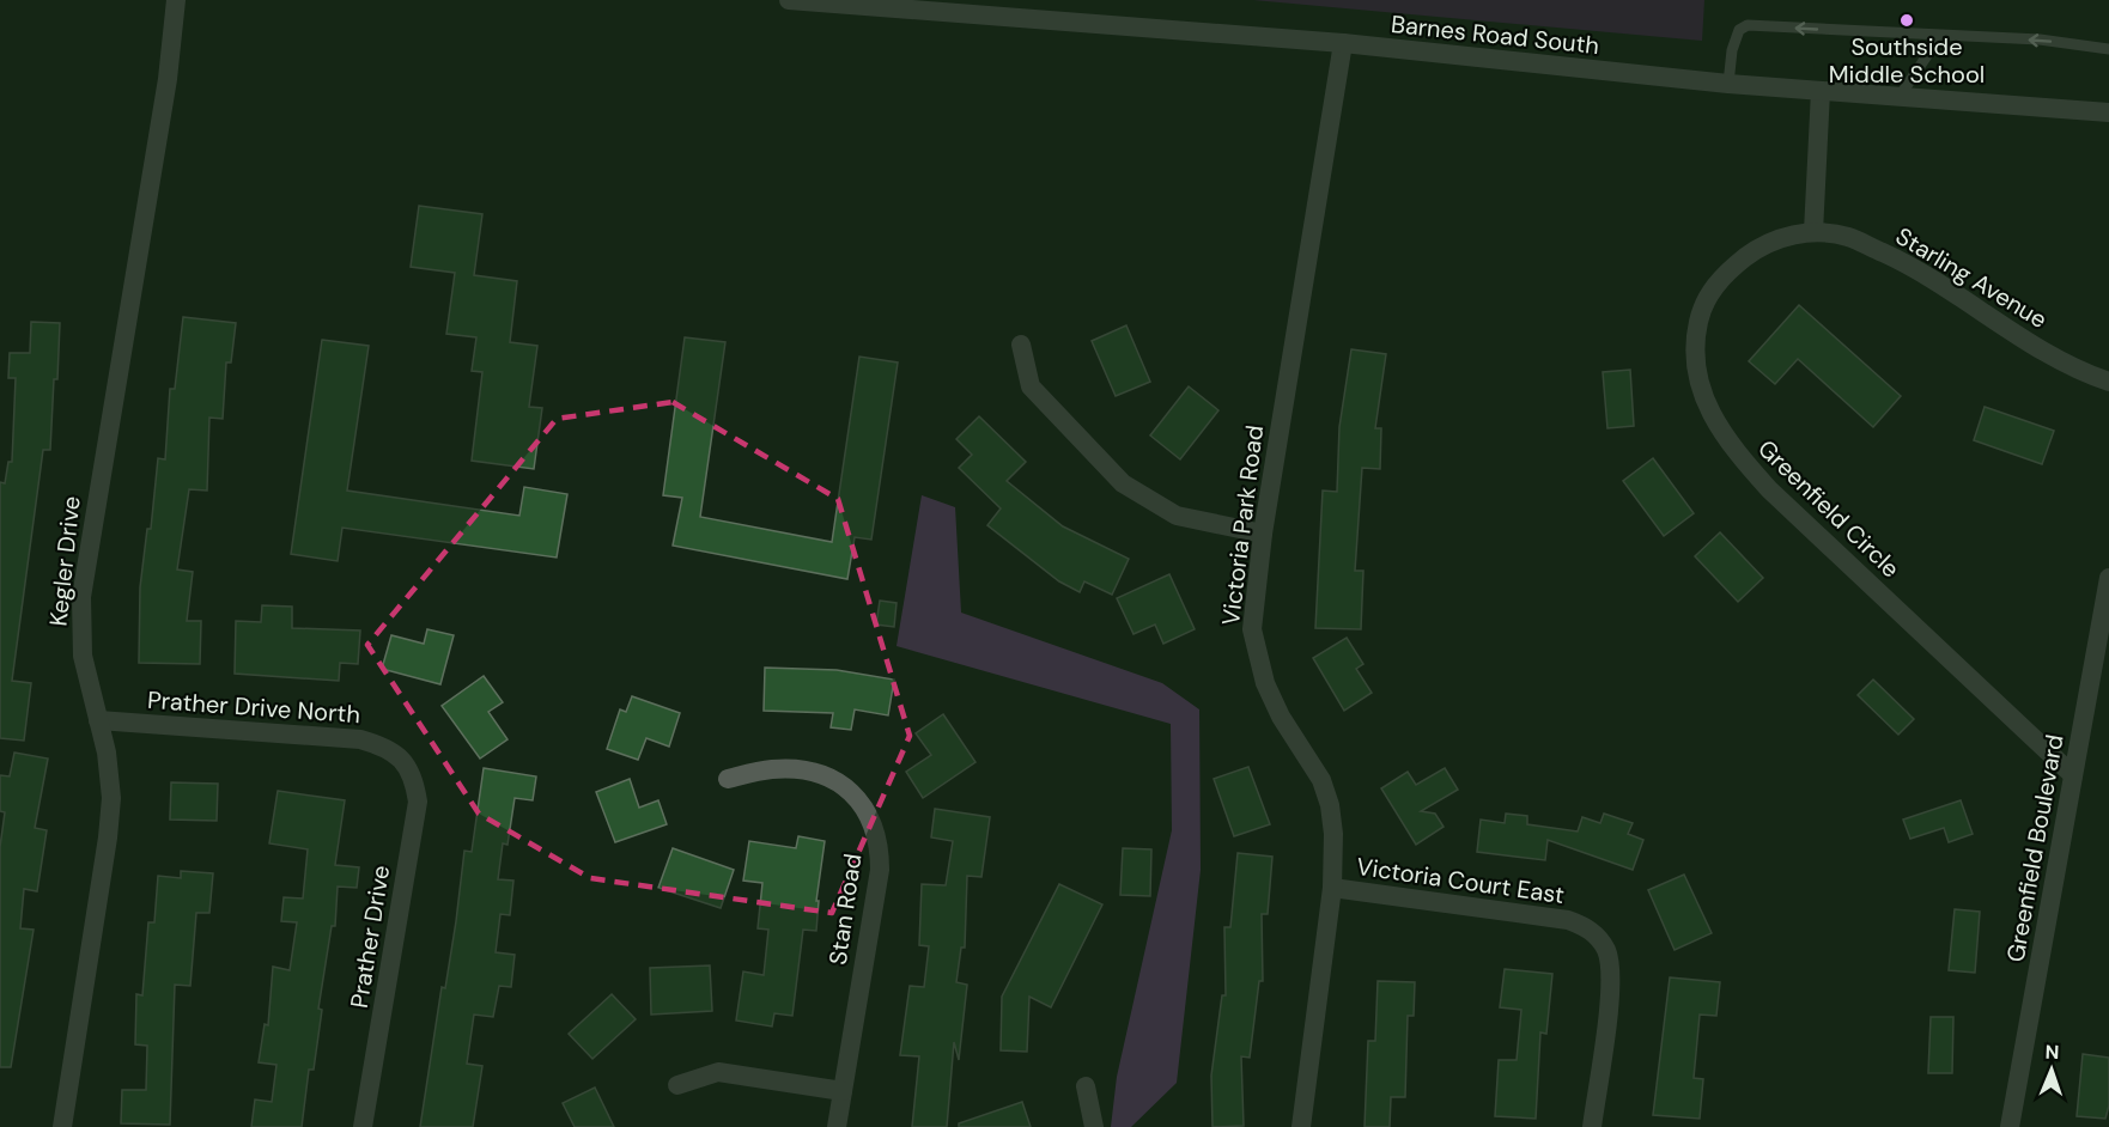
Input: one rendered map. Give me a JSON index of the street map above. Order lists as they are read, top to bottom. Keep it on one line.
{"streets":{"street":["Barnes Road South","Starling Avenue","Greenfield Circle","Victoria Park Road","Kegler Drive","Prather Drive North","Greenfield Boulevard","Victoria Court East","Stan Road","Prather Drive"]},"crossings":[["Barnes Road South","Victoria Park Road"],["Starling Avenue","Greenfield Circle"],["Greenfield Circle","Greenfield Boulevard"],["Victoria Park Road","Victoria Court East"],["Kegler Drive","Prather Drive North"],["Prather Drive North","Prather Drive"]],"places":["Southside Middle School"],"north":"top"}
